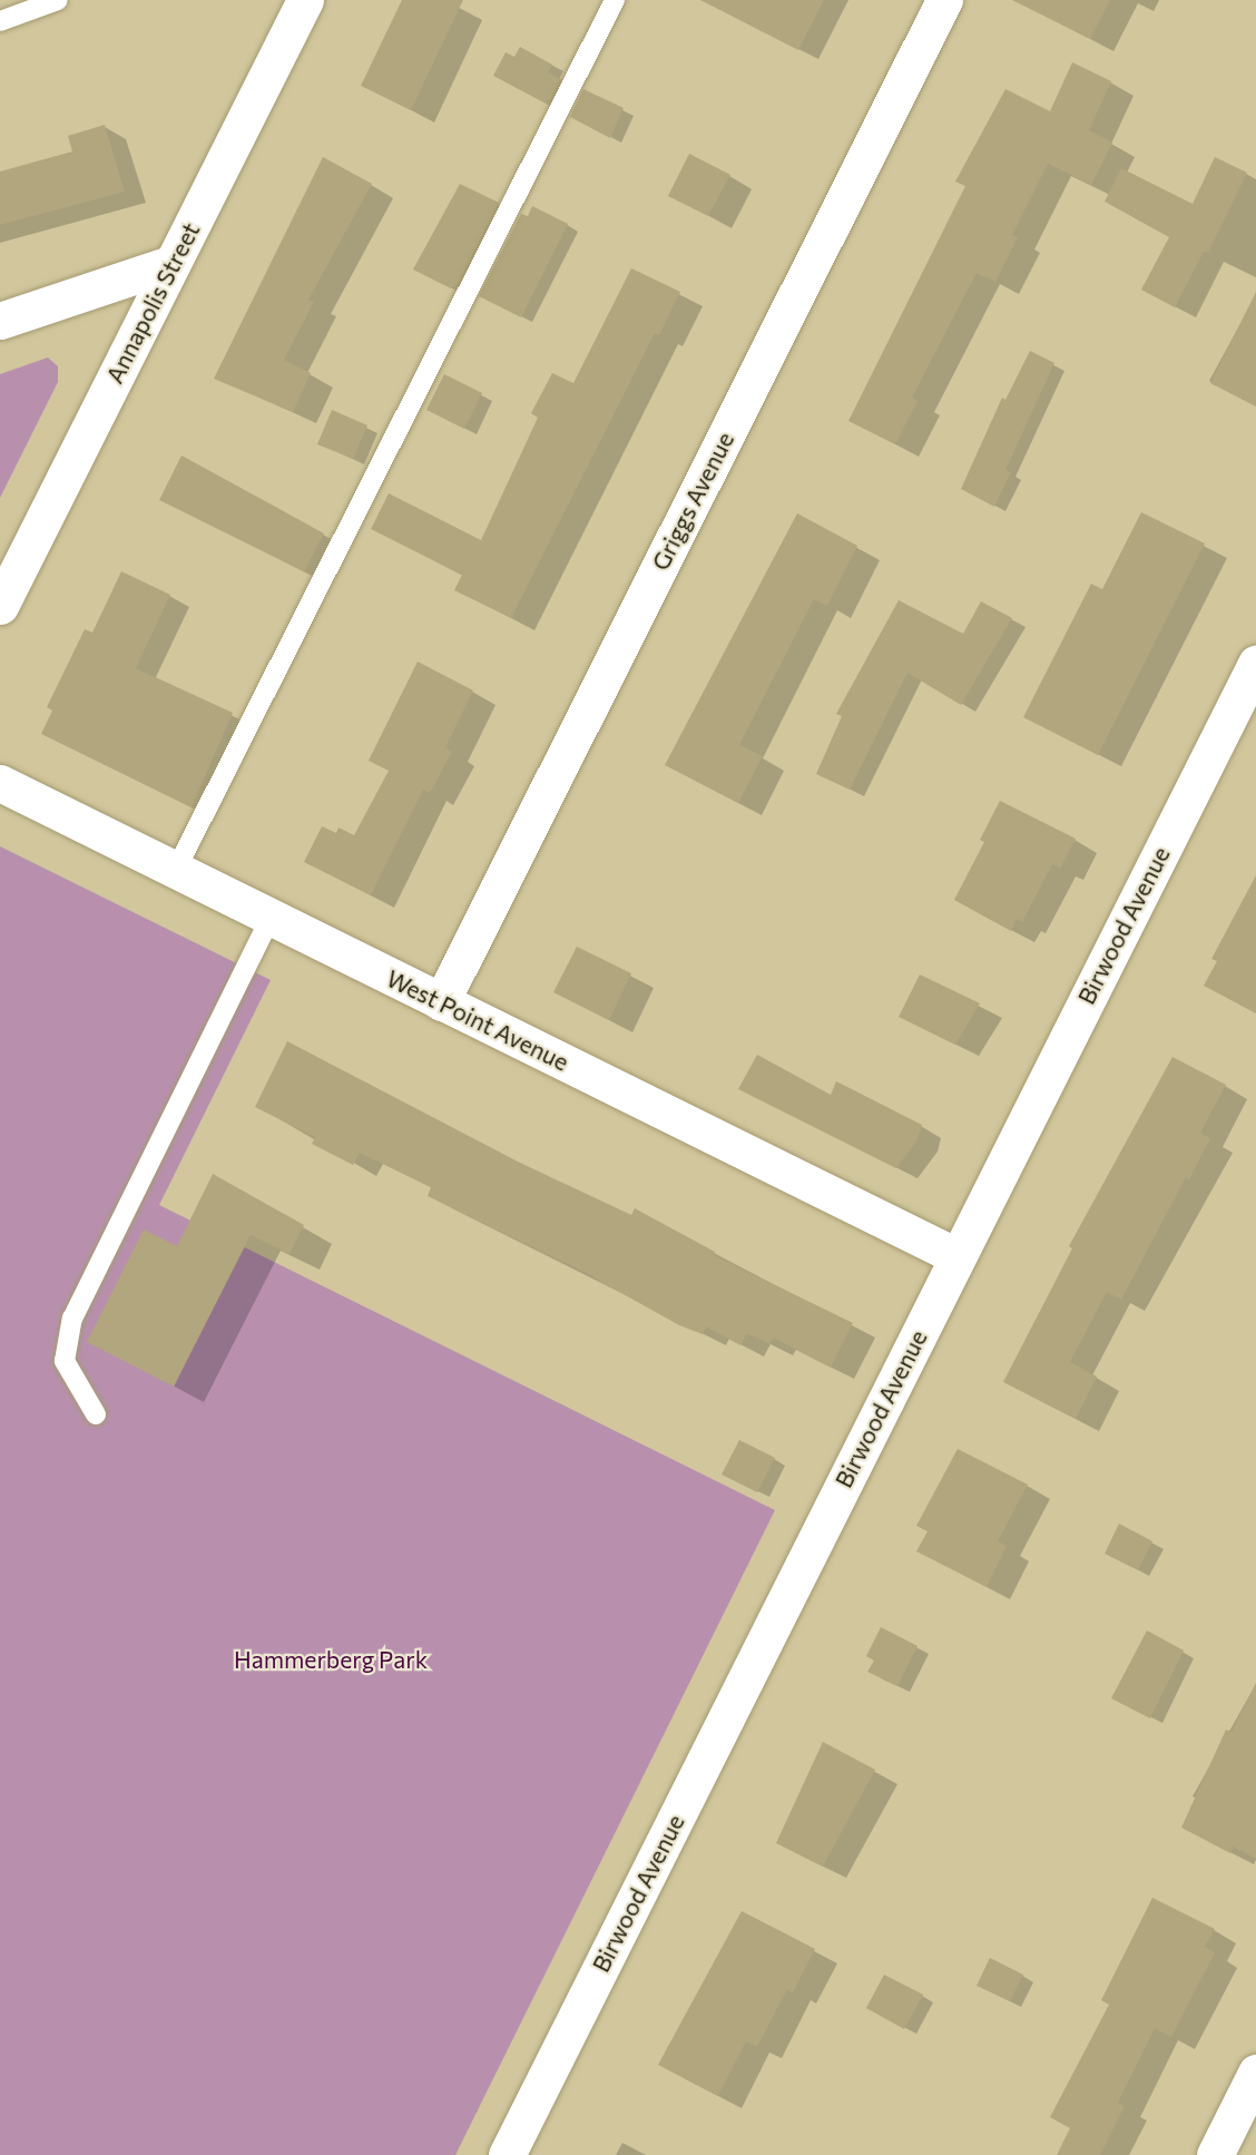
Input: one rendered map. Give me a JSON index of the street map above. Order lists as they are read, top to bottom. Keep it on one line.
{"streets":{"street":["Annapolis Street","Griggs Avenue","Birwood Avenue","West Point Avenue"]},"crossings":[["Griggs Avenue","West Point Avenue"],["Birwood Avenue","West Point Avenue"]],"parks":["Hammerberg Park"]}
